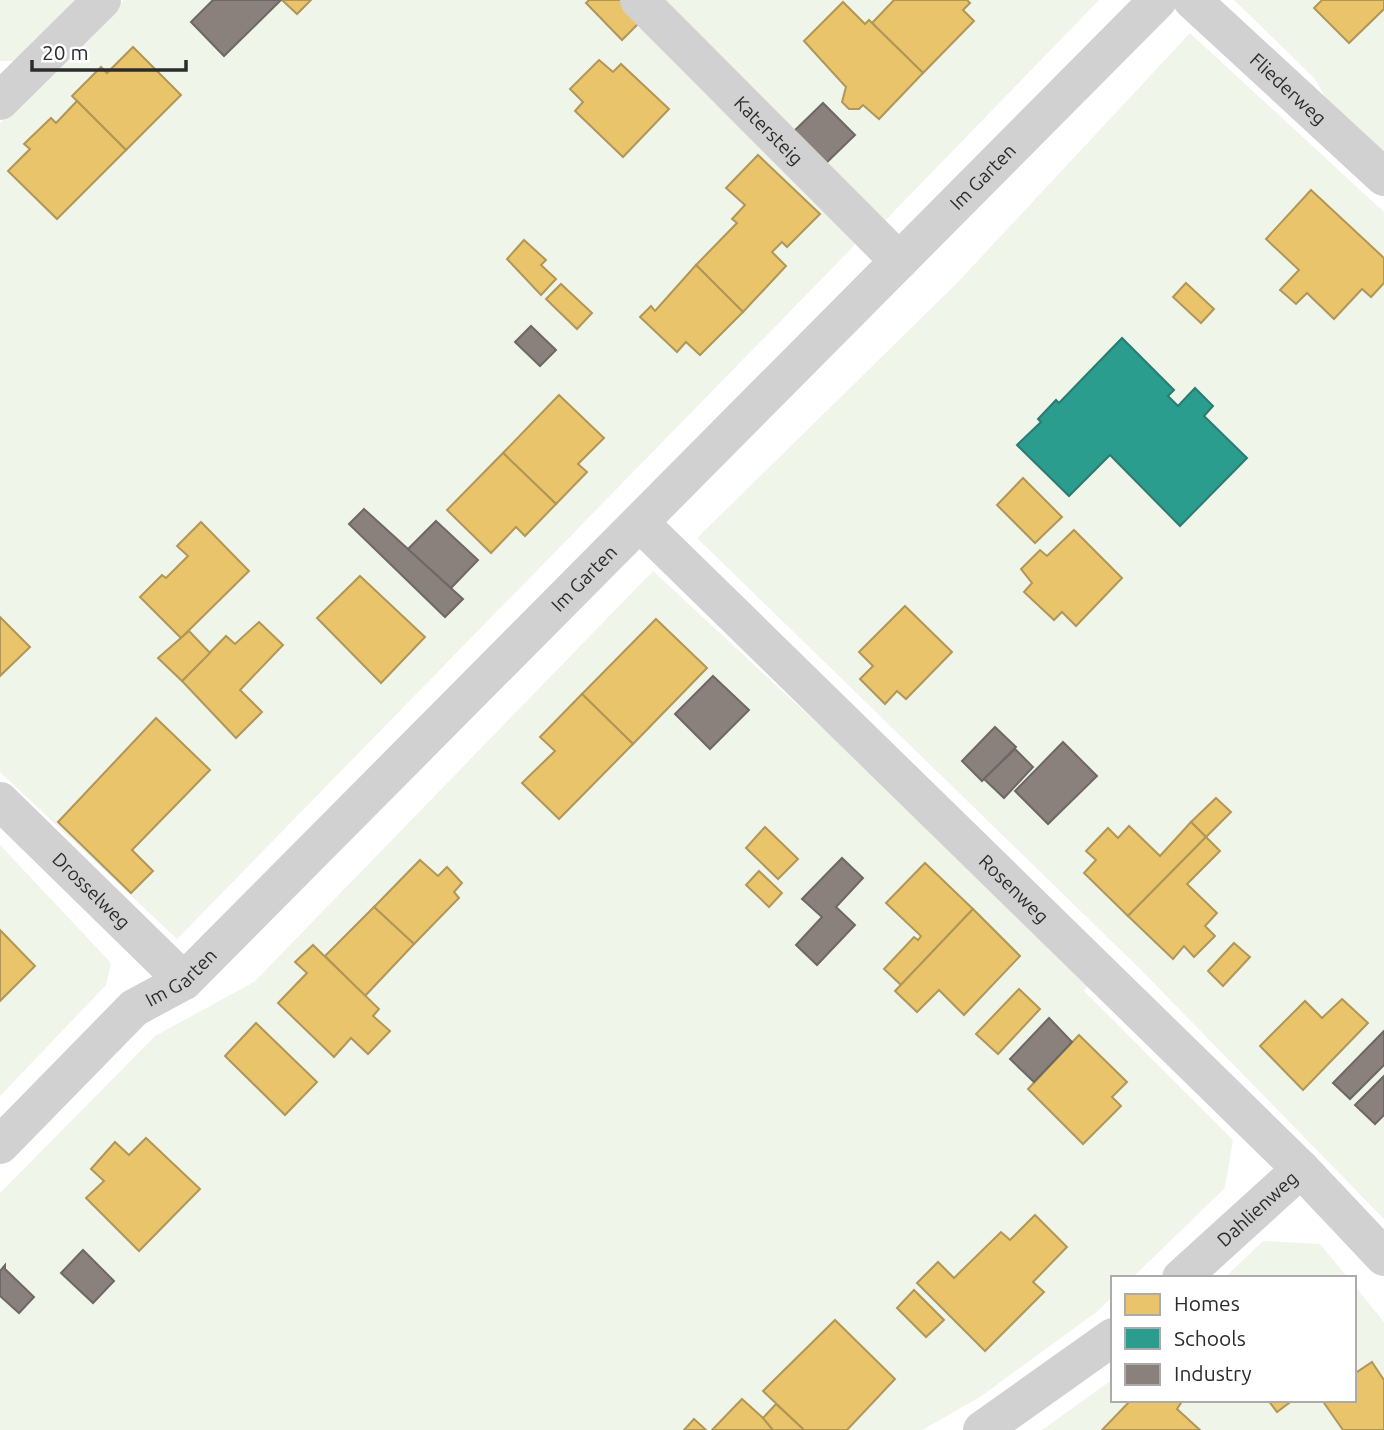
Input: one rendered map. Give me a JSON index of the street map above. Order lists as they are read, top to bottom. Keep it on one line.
{"streets":{"street":["Fliederweg","Katersteig","Im Garten","Rosenweg","Drosselweg","Dahlienweg"]},"crossings":[["Katersteig","Im Garten"],["Im Garten","Rosenweg"],["Im Garten","Drosselweg"],["Rosenweg","Dahlienweg"]],"legend":["Homes","Schools","Industry"],"scale_bar":"20 m"}
